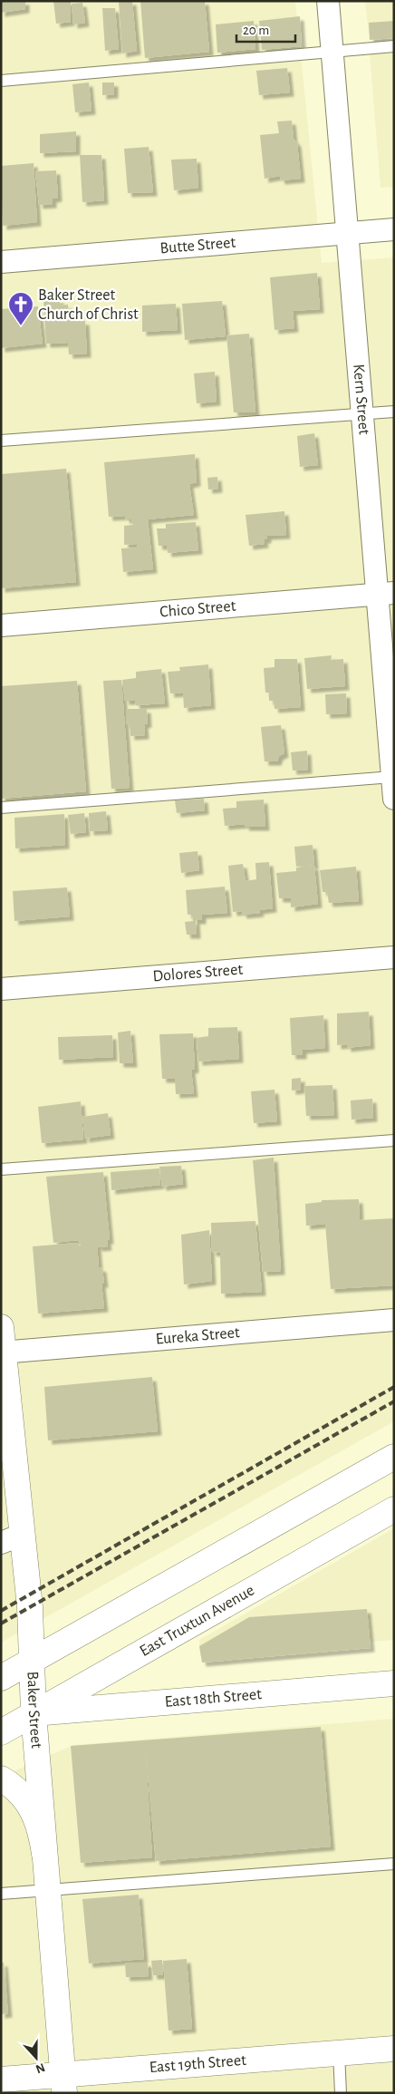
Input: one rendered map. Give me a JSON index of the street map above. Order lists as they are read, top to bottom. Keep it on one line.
{"streets":{"street":["Butte Street","Kern Street","Chico Street","Dolores Street","Eureka Street","East Truxtun Avenue","East 18th Street","Baker Street","East 19th Street"]},"crossings":[["Butte Street","Kern Street"],["Kern Street","Chico Street"],["Eureka Street","Baker Street"],["East Truxtun Avenue","East 18th Street"],["East Truxtun Avenue","Baker Street"],["East 18th Street","Baker Street"],["Baker Street","East 19th Street"]],"places":{"church":["Baker Street Church of Christ"]},"scale_bar":"20 m","north":"bottom"}
